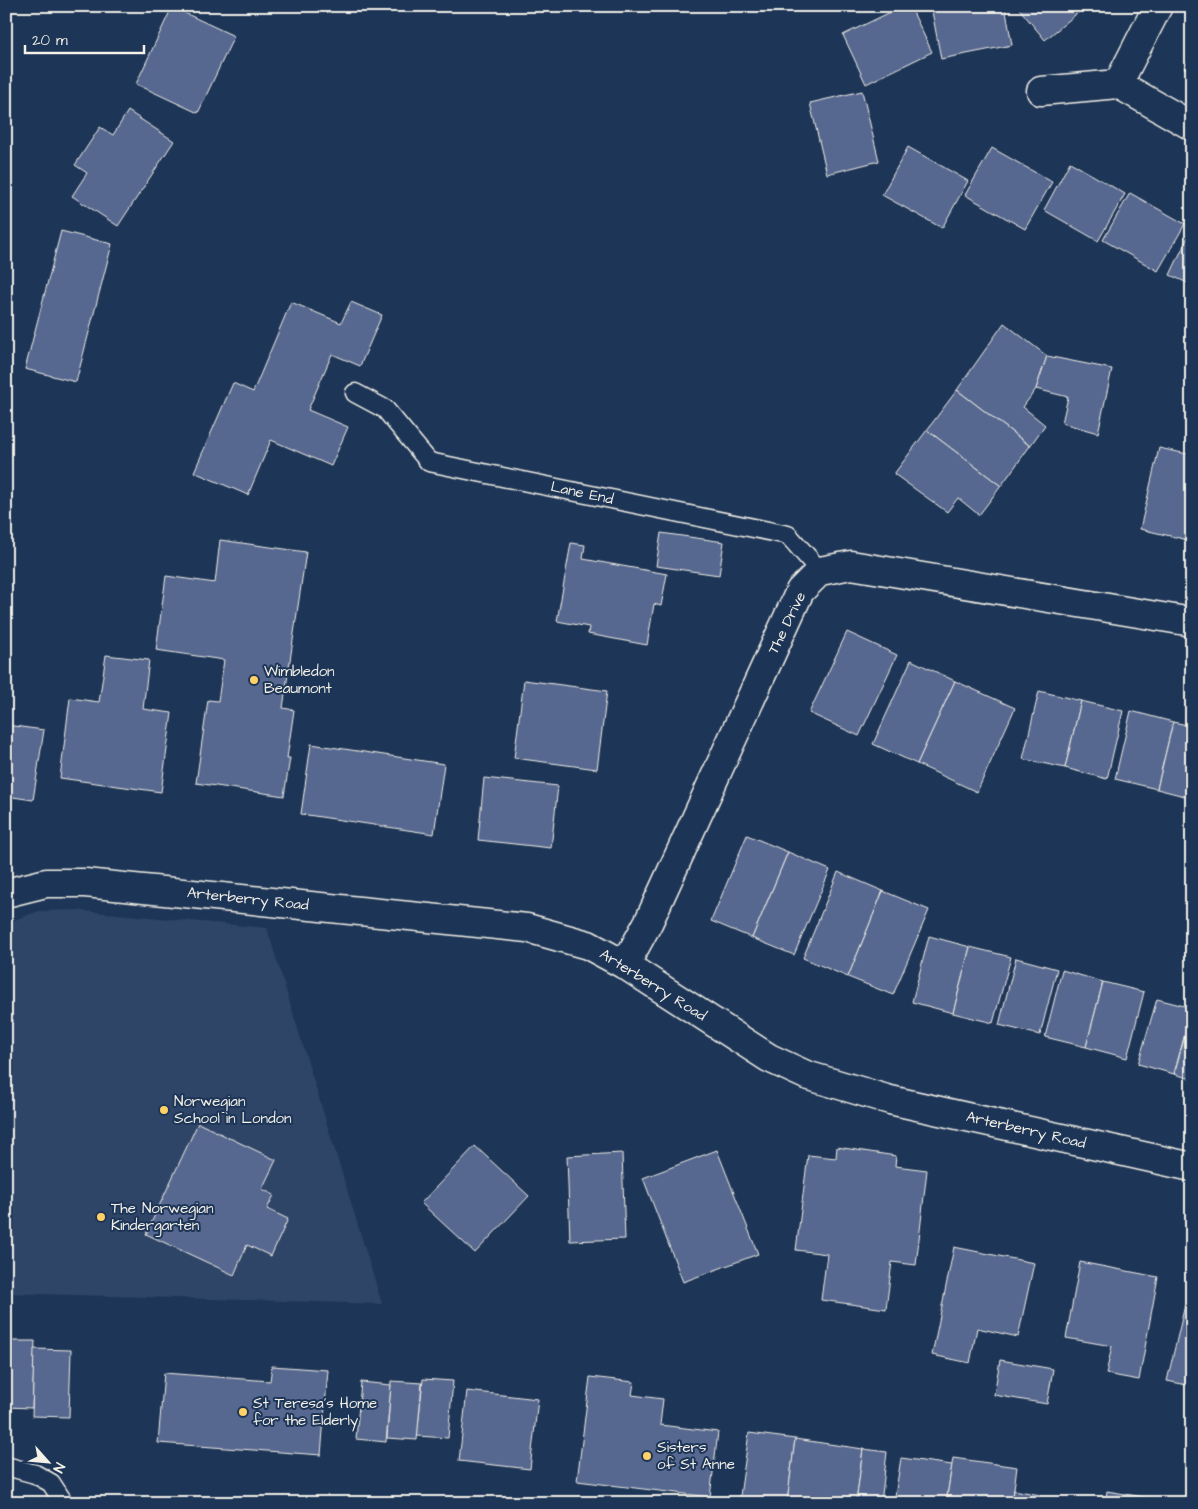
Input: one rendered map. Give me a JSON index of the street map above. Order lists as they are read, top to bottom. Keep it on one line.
{"streets":{"street":["The Drive","Arterberry Road"],"lane":["Lane End"]},"crossings":[["Lane End","The Drive"],["The Drive","Arterberry Road"]],"places":["Wimbledon Beaumont","Norwegian School in London","The Norwegian Kindergarten","St Teresa's Home for the Elderly","Sisters of St Anne"],"scale_bar":"20 m","north":"bottom right"}
